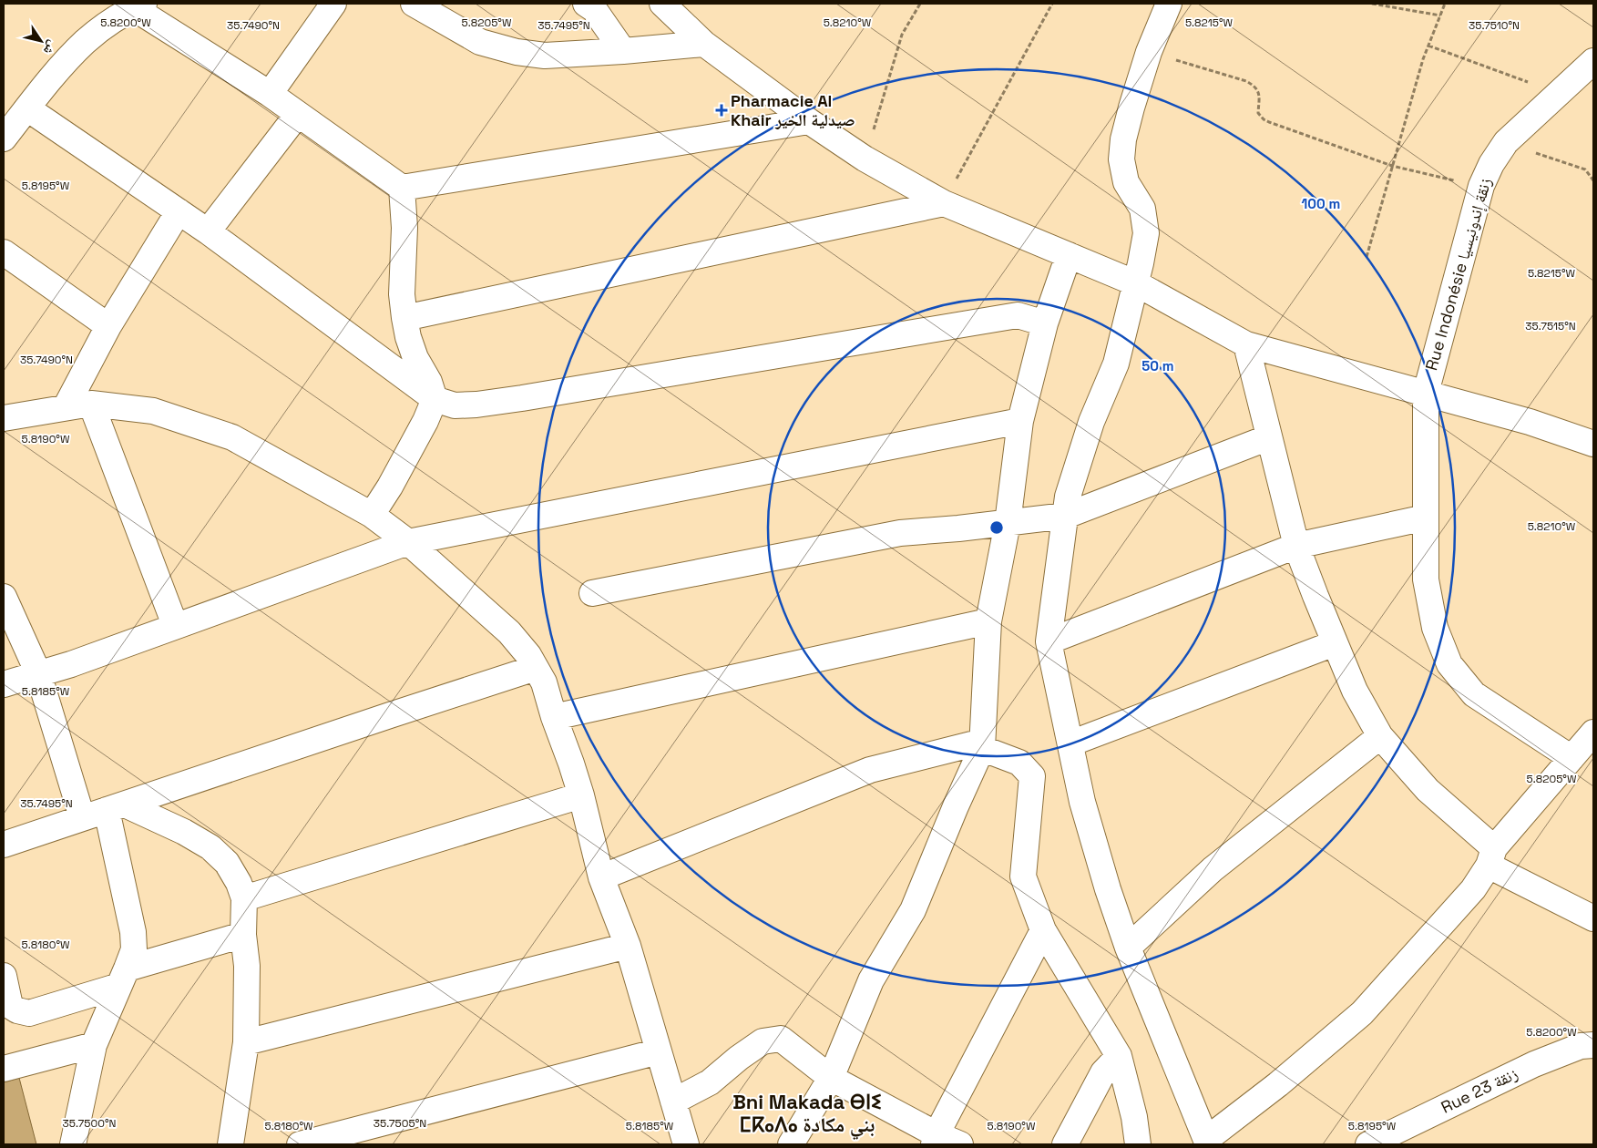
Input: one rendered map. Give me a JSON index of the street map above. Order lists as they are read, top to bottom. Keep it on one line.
{"streets":{"street":["Rue Indonésie زنقة إندونيسيا","Rue 23 زنقة"]},"districts":["Bni Makada ⴱⵏⵉ ⵎⴽⴰⴷⴰ بني مكادة"],"places":{"health":["Pharmacie Al Khair صيدلية الخير"]},"north":"bottom right","coordinates":["5.8200°W","5.8205°W","5.8210°W","5.8215°W","35.7490°N","35.7495°N","35.7510°N","5.8195°W","35.7515°N","5.8190°W","5.8185°W","5.8180°W","35.7500°N","35.7505°N"],"rings":["100 m","50 m"]}
